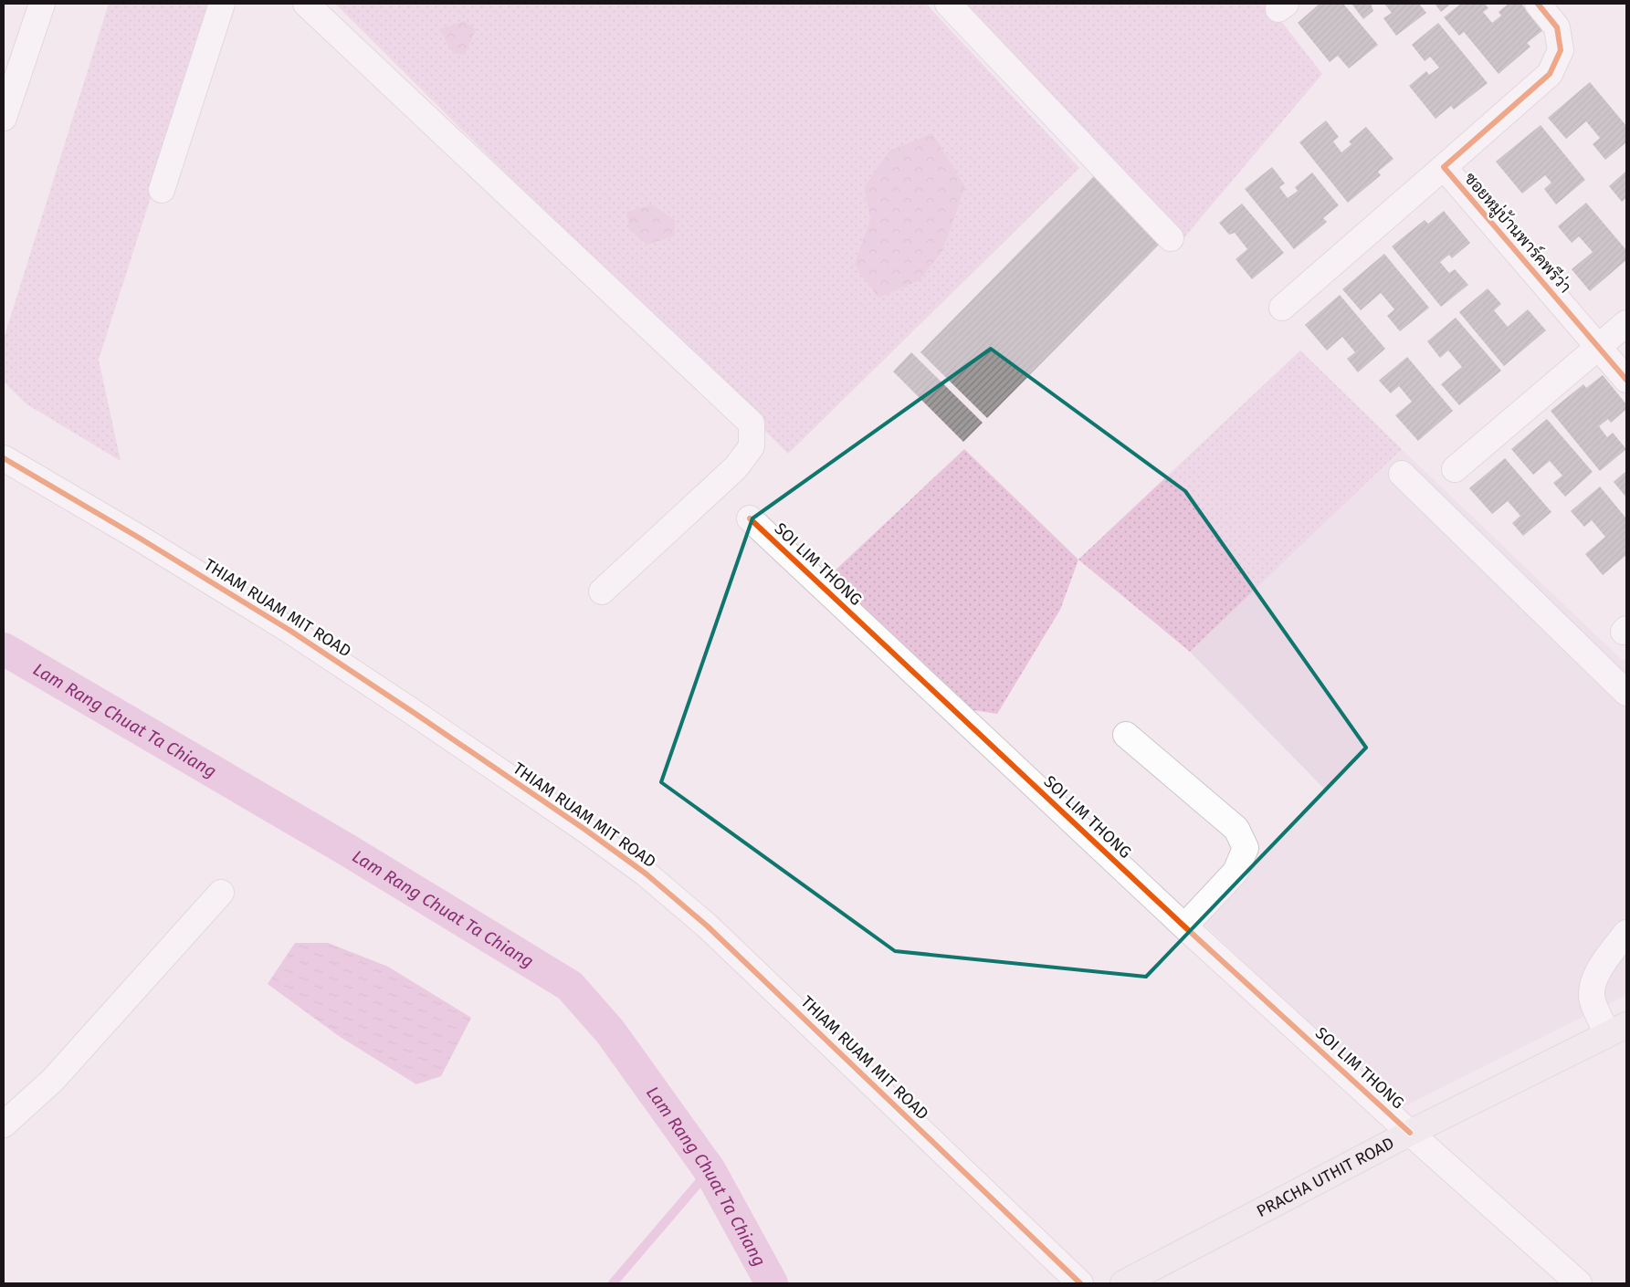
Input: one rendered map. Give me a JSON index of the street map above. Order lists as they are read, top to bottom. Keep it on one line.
{"streets":{"main road":["PRACHA UTHIT ROAD"],"street":["ซอยหมู่บ้านพาร์คพรีว่า","SOI LIM THONG","THIAM RUAM MIT ROAD"]},"crossings":[["SOI LIM THONG","PRACHA UTHIT ROAD"]],"water":["Lam Rang Chuat Ta Chiang"]}
